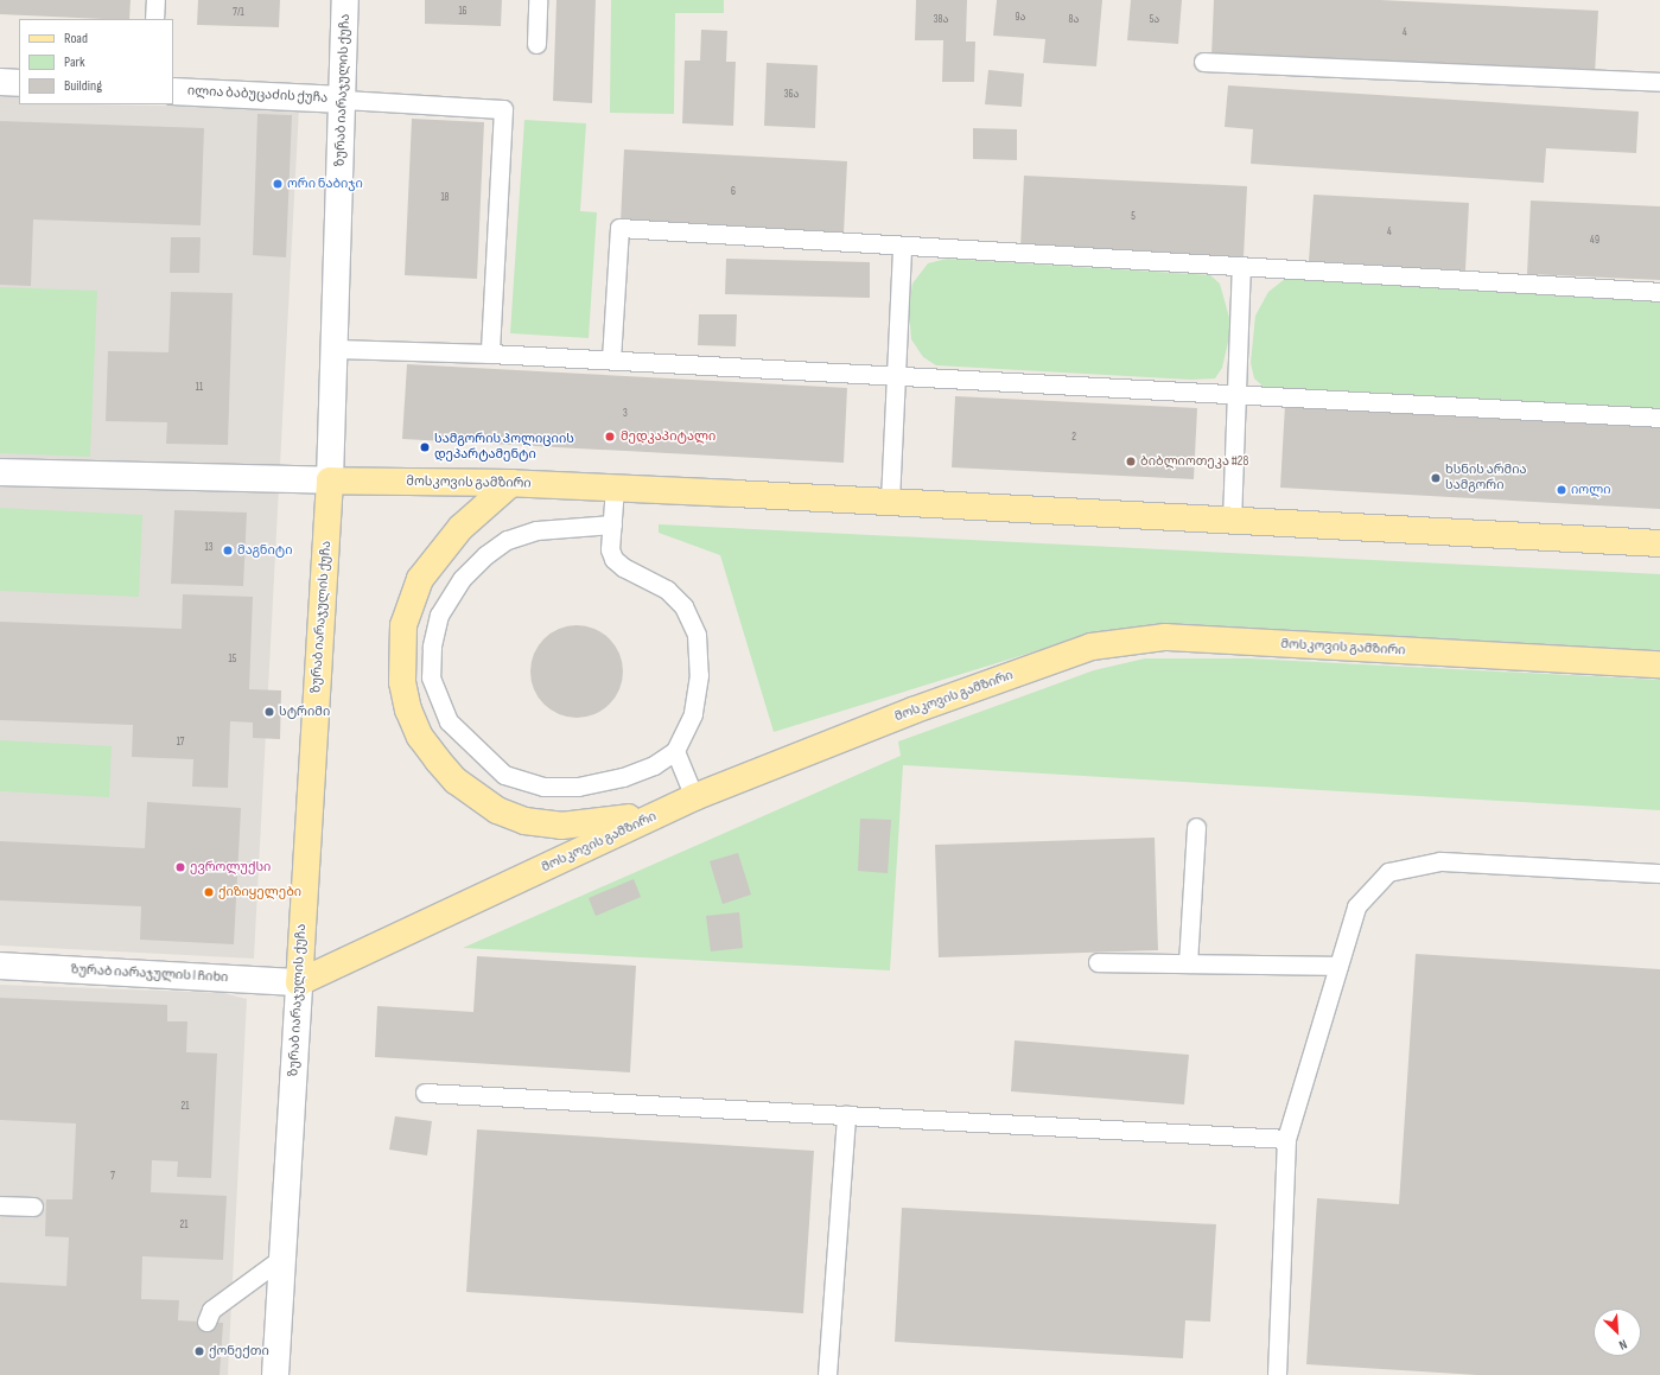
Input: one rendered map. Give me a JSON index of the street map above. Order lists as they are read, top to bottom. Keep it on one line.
{"streets":{"main road":["ზურაბ იარაჯულის ქუჩა","ილია ბაბუცაძის ქუჩა","მოსკოვის გამზირი","ზურაბ იარაჯულის I ჩიხი"]},"crossings":[["ზურაბ იარაჯულის ქუჩა","ილია ბაბუცაძის ქუჩა"],["ზურაბ იარაჯულის ქუჩა","მოსკოვის გამზირი"],["ზურაბ იარაჯულის ქუჩა","ზურაბ იარაჯულის I ჩიხი"],["მოსკოვის გამზირი","ზურაბ იარაჯულის I ჩიხი"]],"places":["ორი ნაბიჯი","მედკაპიტალი","სამგორის პოლიციის დეპარტამენტი","ბიბლიოთეკა #28","ხსნის არმია სამგორი","იოლი","მაგნიტი","სტრიმი","ევროლუქსი","ქიზიყელები","ქონექთი"],"house_numbers":["16","7/1","9ა","38ა","8ა","5ა","4","36ა","6","18","5","4","49","11","3","2","13","15","17","21","7","21"],"legend":["Road","Park","Building"],"north":"bottom right"}
